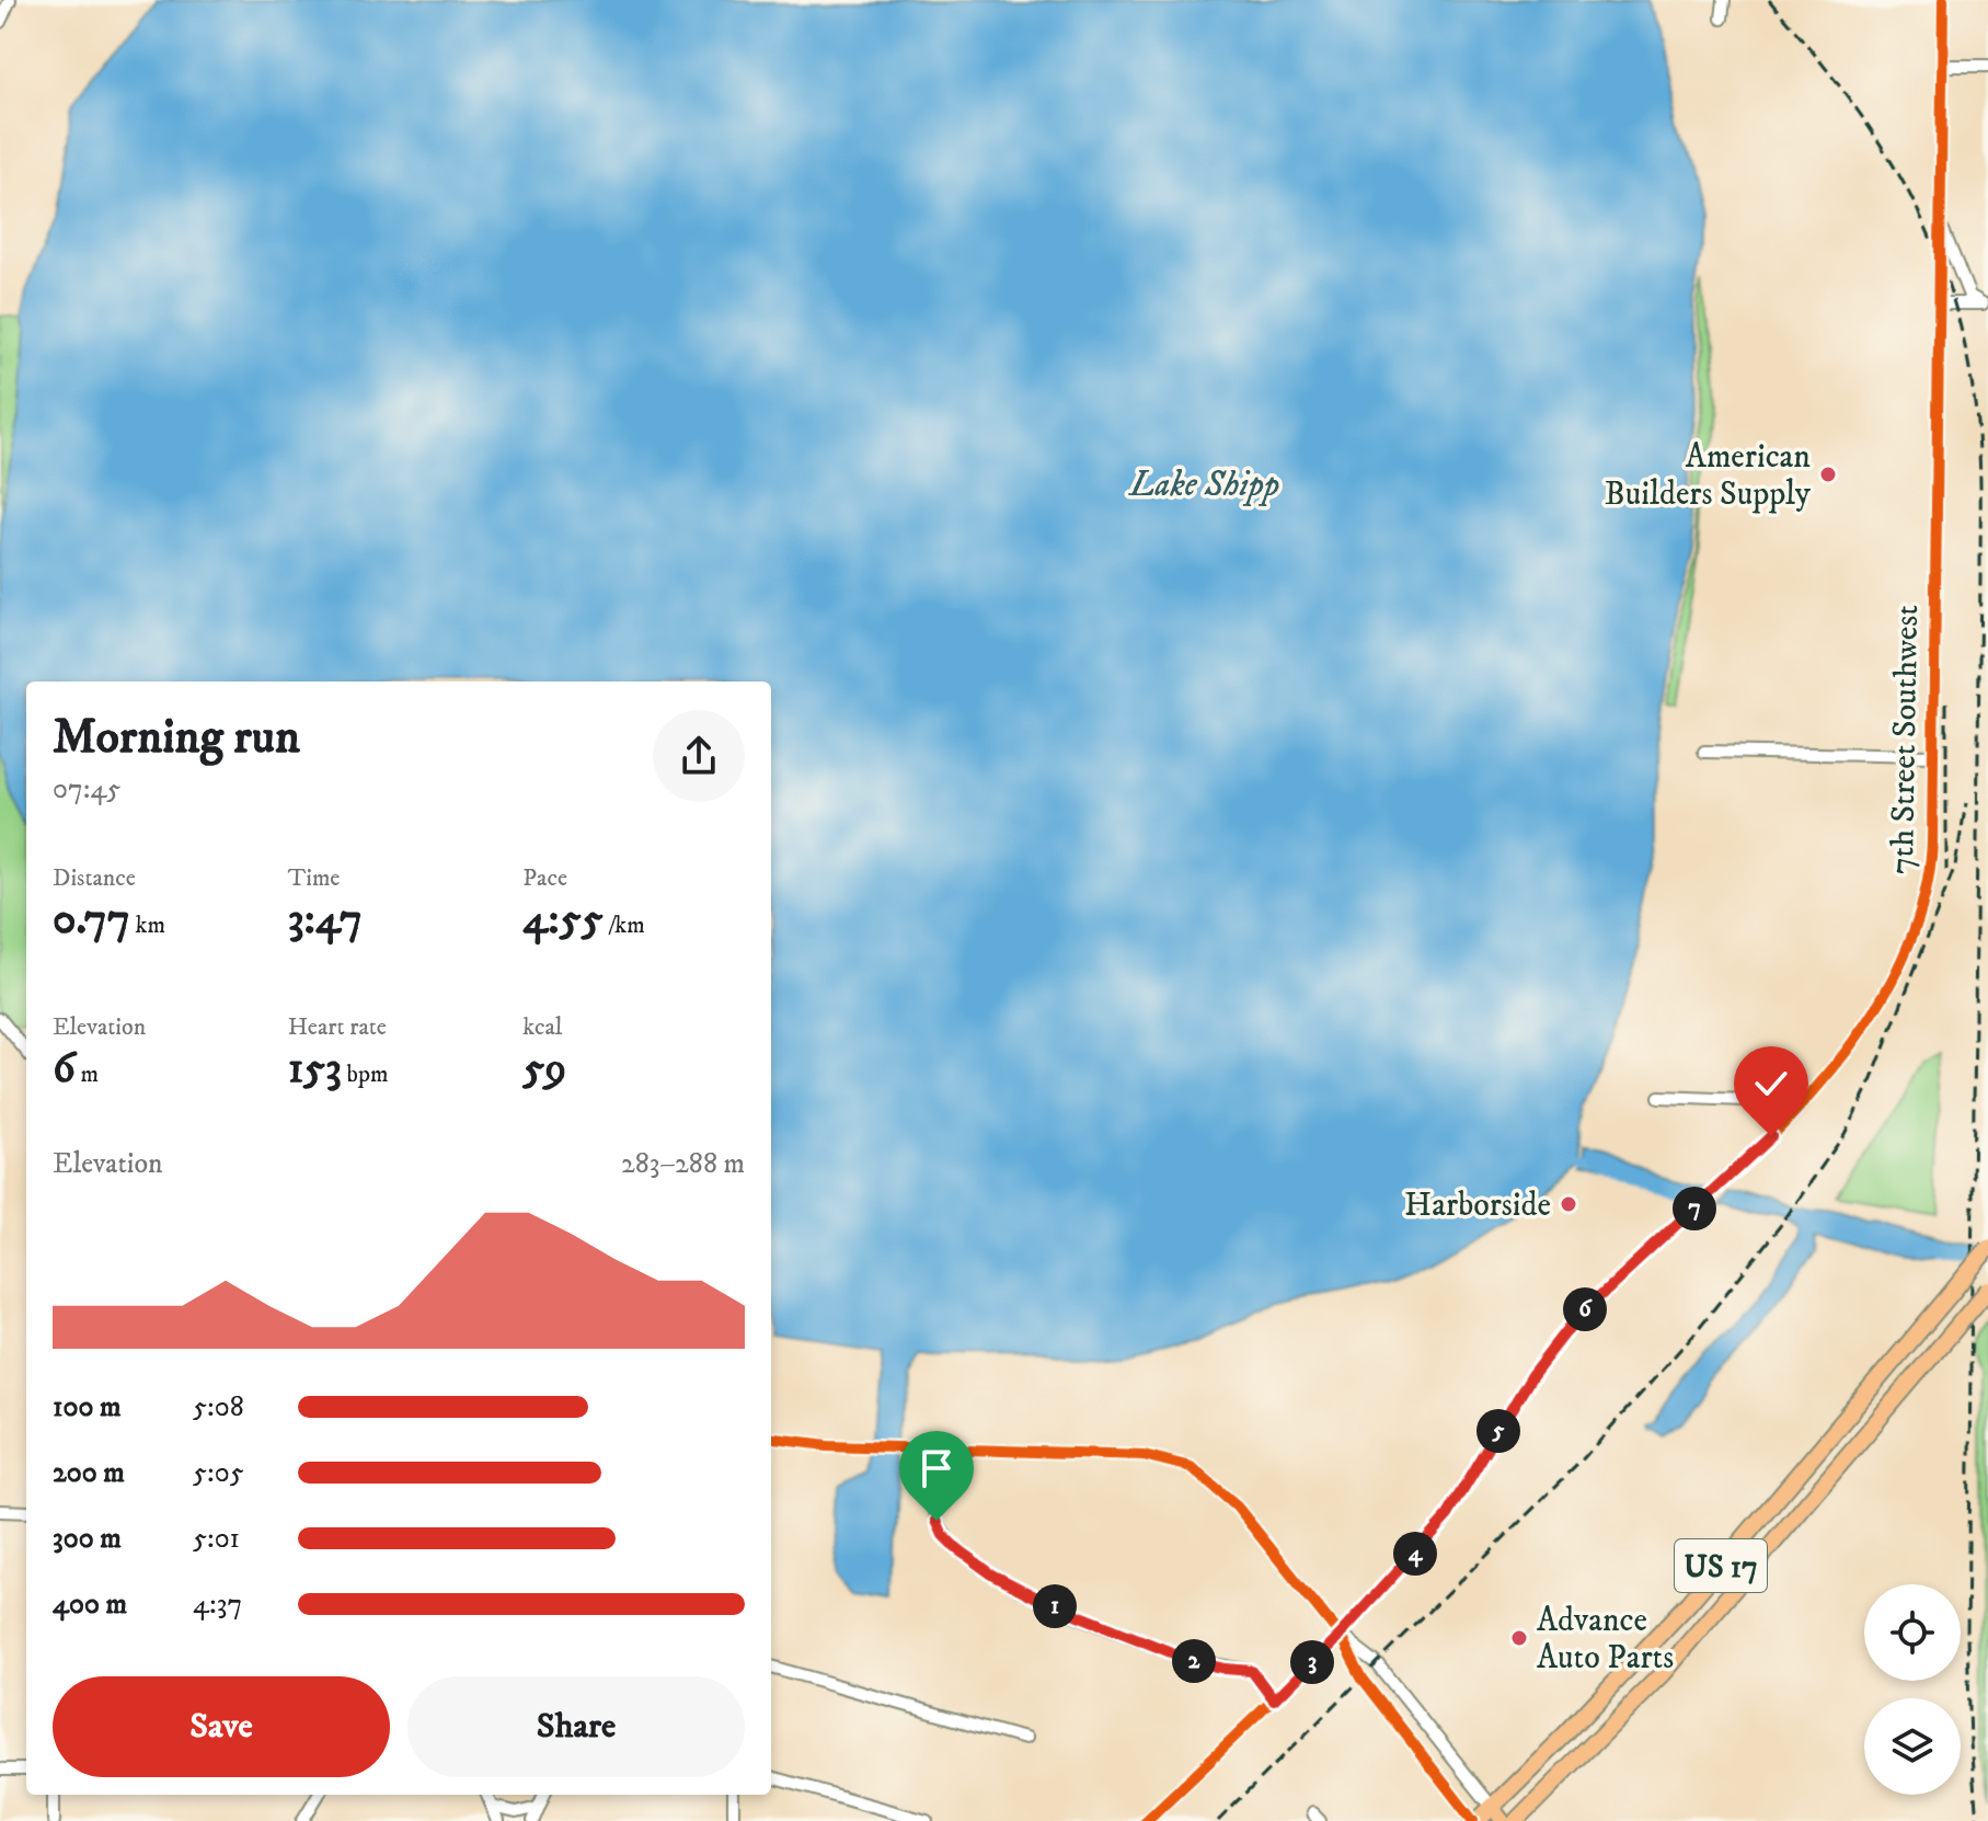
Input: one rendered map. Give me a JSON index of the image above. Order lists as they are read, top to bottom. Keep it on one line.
{"streets":{"highway":["US 17"],"street":["7th Street Southwest"]},"water":["Lake Shipp"],"places":["American Builders Supply","Harborside","Advance Auto Parts"],"page":{"heading":["Morning run","07:45"],"stats":[["Distance","0.77 km"],["Time","3:47"],["Pace","4:55 /km"],["Elevation","6 m"],["Heart rate","153 bpm"],["kcal","59"]],"chart":["Elevation","283–288 m"],"pins":["7","6","5","4","1","2","3"],"list":[{"name":"100 m","note":"5:08"},{"name":"200 m","note":"5:05"},{"name":"300 m","note":"5:01"},{"name":"400 m","note":"4:37"}],"buttons":["Save","Share"]}}
